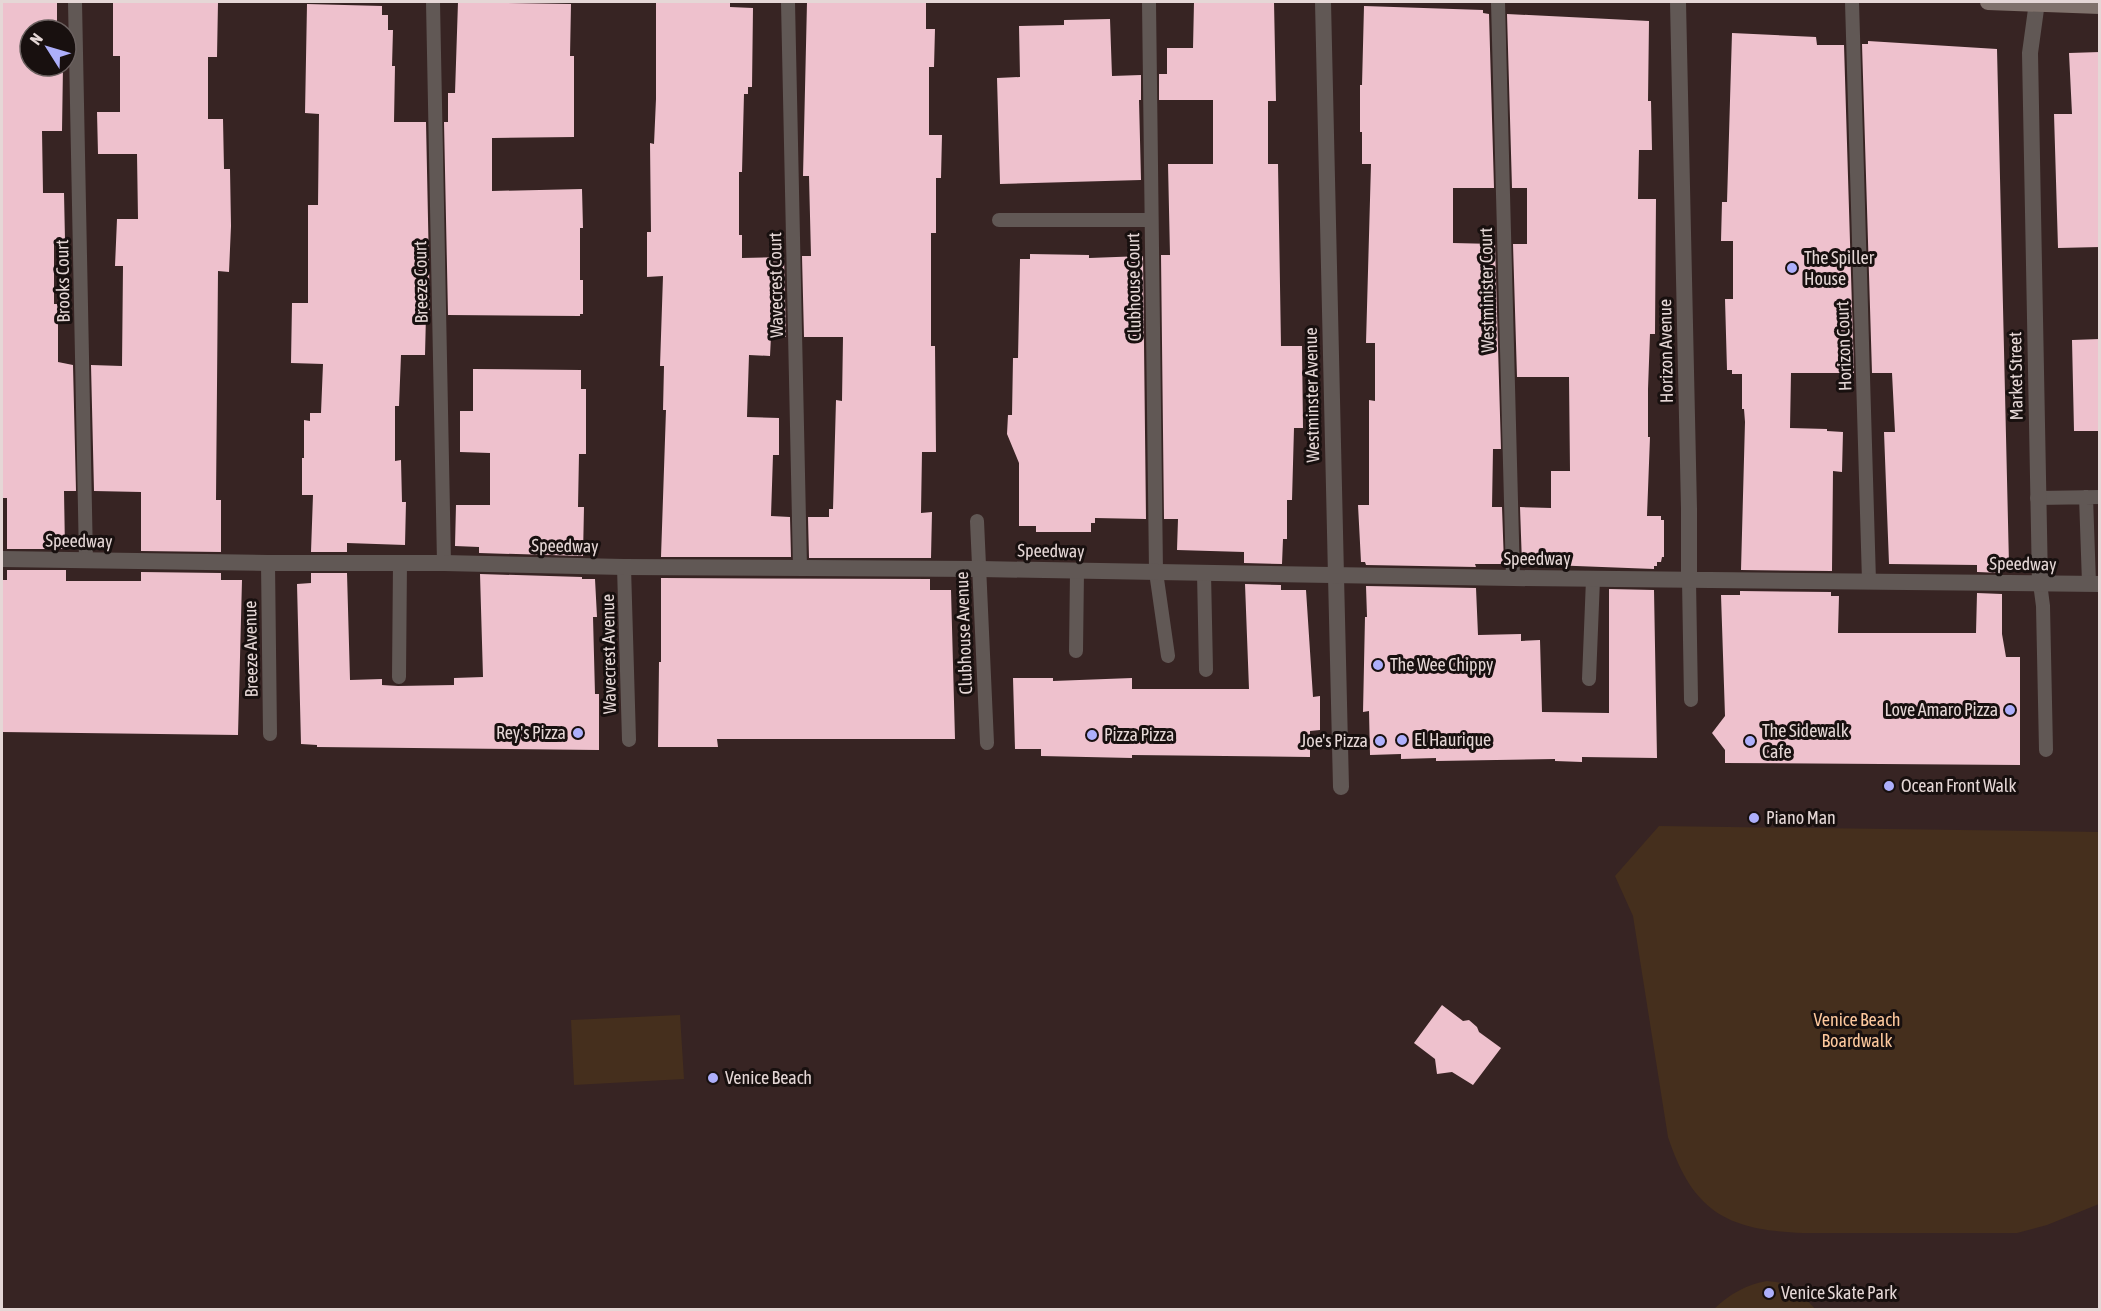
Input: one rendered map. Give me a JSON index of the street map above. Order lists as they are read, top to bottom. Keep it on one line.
{"streets":{"street":["Horizon Avenue","Market Street","Westminster Avenue","Speedway"],"lane":["Brooks Court","Breeze Court","Wavecrest Court","Clubhouse Court","Westminister Court","Horizon Court","Clubhouse Avenue","Breeze Avenue","Wavecrest Avenue"]},"crossings":[["Brooks Court","Speedway"],["Breeze Court","Speedway"],["Wavecrest Court","Speedway"],["Clubhouse Court","Speedway"],["Westminister Court","Speedway"],["Horizon Court","Speedway"],["Horizon Avenue","Speedway"],["Market Street","Speedway"],["Westminster Avenue","Speedway"],["Speedway","Clubhouse Avenue"],["Speedway","Breeze Avenue"],["Speedway","Wavecrest Avenue"]],"parks":["Venice Beach Boardwalk"],"places":["The Spiller House","The Wee Chippy","Love Amaro Pizza","Rey's Pizza","Pizza Pizza","El Haurique","Joe's Pizza","The Sidewalk Cafe","Ocean Front Walk","Piano Man","Venice Beach","Venice Skate Park"],"north":"top left"}
